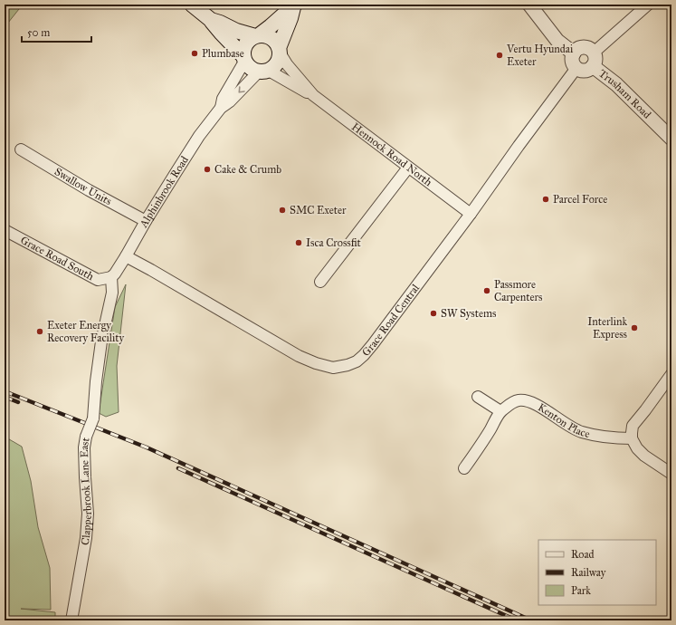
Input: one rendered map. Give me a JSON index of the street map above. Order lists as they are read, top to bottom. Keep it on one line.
{"streets":{"street":["Trusham Road","Hennock Road North","Swallow Units","Alphinbrook Road","Grace Road South","Grace Road Central","Kenton Place","Clapperbrook Lane East"]},"crossings":[["Trusham Road","Grace Road Central"],["Hennock Road North","Alphinbrook Road"],["Hennock Road North","Grace Road Central"],["Swallow Units","Alphinbrook Road"],["Alphinbrook Road","Grace Road South"],["Alphinbrook Road","Grace Road Central"],["Alphinbrook Road","Clapperbrook Lane East"],["Grace Road South","Clapperbrook Lane East"]],"places":["Plumbase","Vertu Hyundai Exeter","Cake & Crumb","Parcel Force","SMC Exeter","Isca Crossfit","Passmore Carpenters","SW Systems","Interlink Express","Exeter Energy Recovery Facility"],"legend":["Road","Railway","Park"],"scale_bar":"50 m"}
